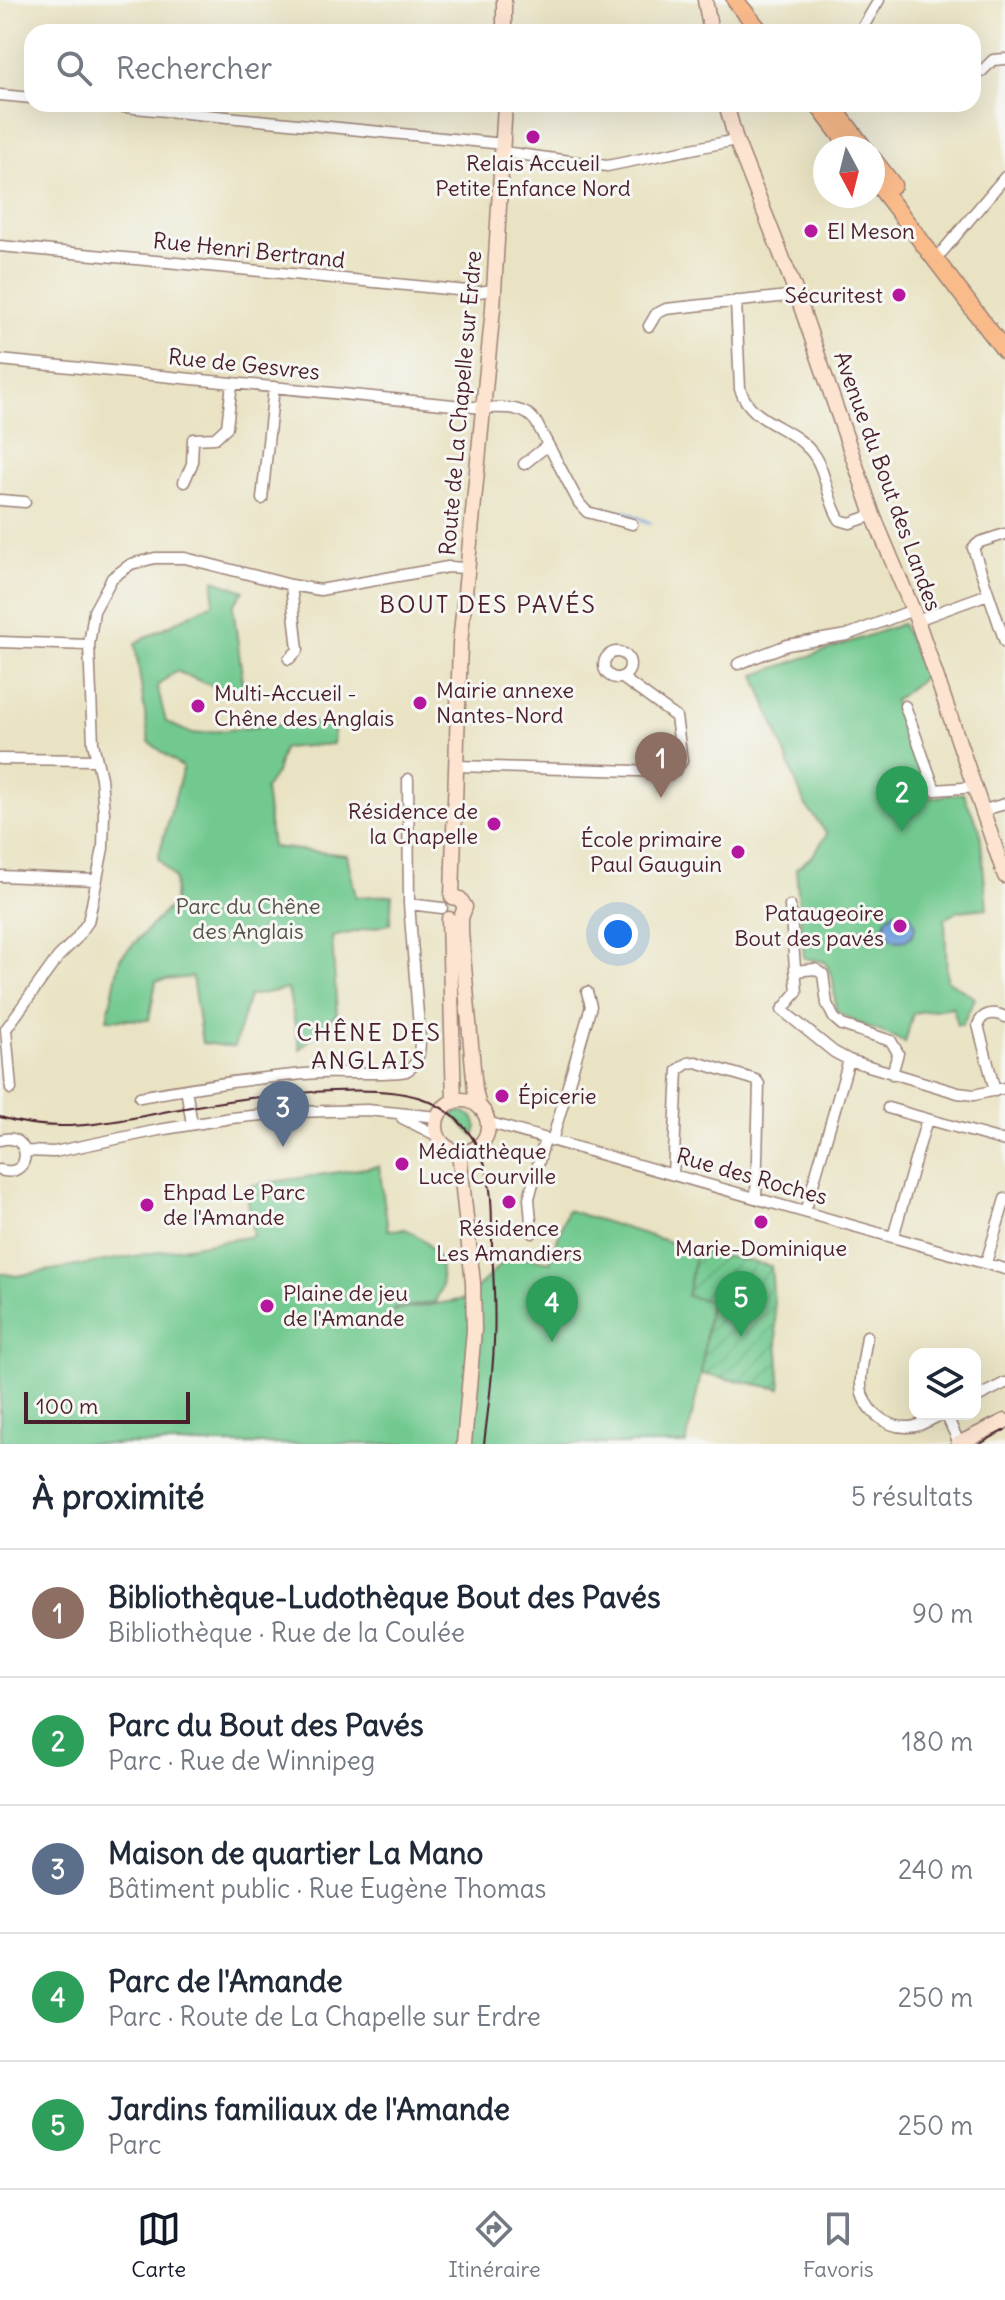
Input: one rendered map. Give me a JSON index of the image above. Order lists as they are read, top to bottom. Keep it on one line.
{"streets":{"street":["Rue Henri Bertrand","Rue de Gesvres","Route de La Chapelle sur Erdre","Avenue du Bout des Landes","Rue des Roches"]},"crossings":[["Rue Henri Bertrand","Route de La Chapelle sur Erdre"],["Rue de Gesvres","Route de La Chapelle sur Erdre"],["Route de La Chapelle sur Erdre","Rue des Roches"]],"districts":["BOUT DES PAVÉS","CHÊNE DES ANGLAIS"],"parks":["Parc du Chêne des Anglais"],"places":["Relais Accueil Petite Enfance Nord","El Meson","Sécuritest","Mairie annexe Nantes-Nord","Multi-Accueil - Chêne des Anglais","Résidence de la Chapelle","École primaire Paul Gauguin","Pataugeoire Bout des pavés","Épicerie","Médiathèque Luce Courville","Résidence Les Amandiers","Ehpad Le Parc de l'Amande","Marie-Dominique","Plaine de jeu de l'Amande"],"scale_bar":"100 m","north":"bottom","page":{"search":"Rechercher","pins":["1","2","3","5","4"],"scale":"100 m","heading":["À proximité","5 résultats"],"list":[{"mark":"1","name":"Bibliothèque-Ludothèque Bout des Pavés","note":"Bibliothèque · Rue de la Coulée","value":"90 m"},{"mark":"2","name":"Parc du Bout des Pavés","note":"Parc · Rue de Winnipeg","value":"180 m"},{"mark":"3","name":"Maison de quartier La Mano","note":"Bâtiment public · Rue Eugène Thomas","value":"240 m"},{"mark":"4","name":"Parc de l'Amande","note":"Parc · Route de La Chapelle sur Erdre","value":"250 m"},{"mark":"5","name":"Jardins familiaux de l'Amande","note":"Parc","value":"250 m"}],"nav":["Carte","Itinéraire","Favoris"]}}
